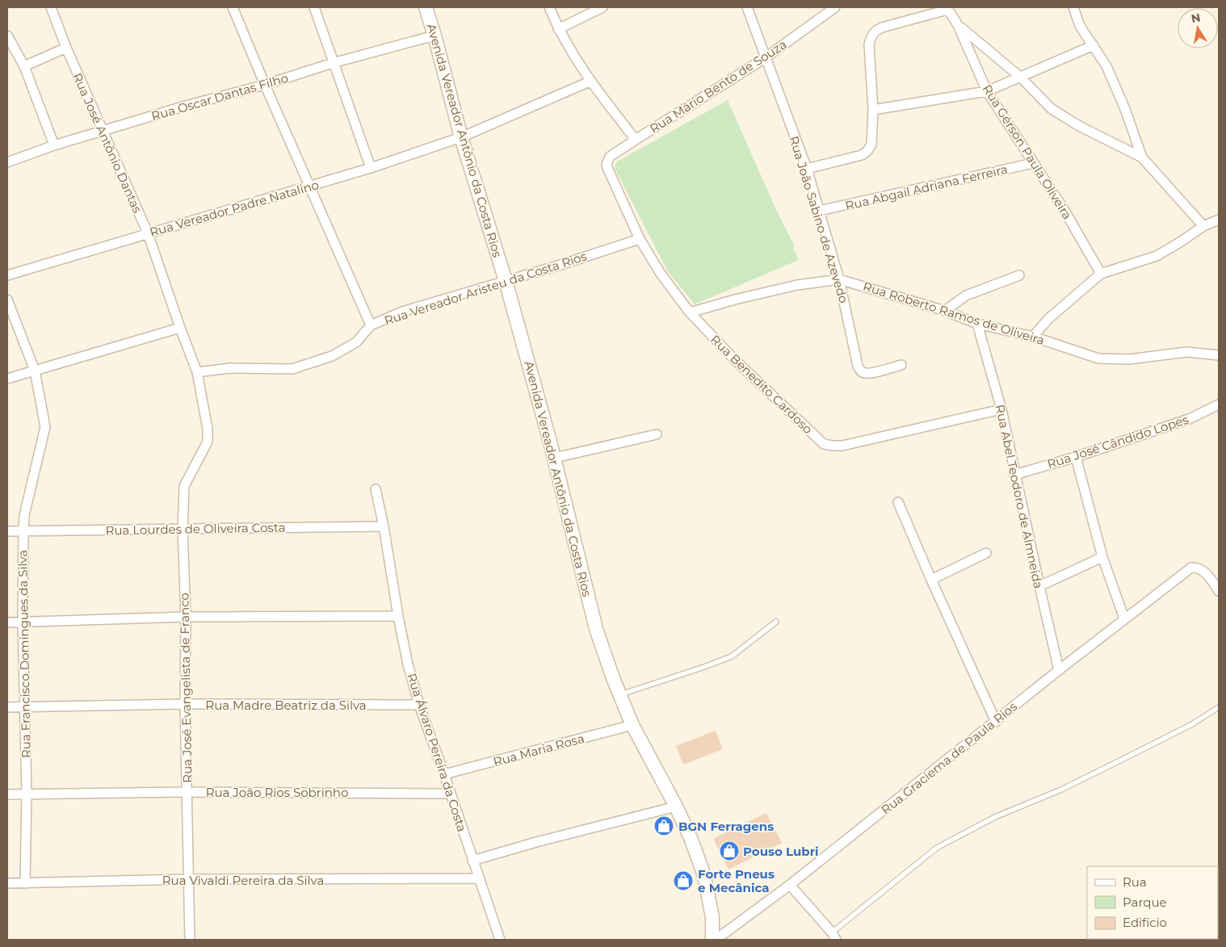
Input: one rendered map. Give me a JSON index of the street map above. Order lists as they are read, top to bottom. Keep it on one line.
{"streets":{"main road":["Avenida Vereador Antônio da Costa Rios"],"street":["Rua Mário Bento de Souza","Rua Oscar Dantas Filho","Rua José Antônio Dantas","Rua Gérson Paula Oliveira","Rua Abgail Adriana Ferreira","Rua Vereador Padre Natalino","Rua João Sabino de Azevedo","Rua Vereador Aristeu da Costa Rios","Rua Roberto Ramos de Oliveira","Rua Benedito Cardoso","Rua José Cândido Lopes","Rua Abel Teodoro de Almneida","Rua Lourdes de Oliveira Costa","Rua Francisco Domingues da Silva","Rua José Evangelista de Franco","Rua Madre Beatriz da Silva","Rua Maria Rosa","Rua Álvaro Pereira da Costa","Rua Graciema de Paula Rios","Rua João Rios Sobrinho","Rua Vivaldi Pereira da Silva"]},"crossings":[["Rua Mário Bento de Souza","Rua João Sabino de Azevedo"],["Rua Mário Bento de Souza","Rua Benedito Cardoso"],["Rua Oscar Dantas Filho","Avenida Vereador Antônio da Costa Rios"],["Rua Oscar Dantas Filho","Rua José Antônio Dantas"],["Avenida Vereador Antônio da Costa Rios","Rua Vereador Padre Natalino"],["Avenida Vereador Antônio da Costa Rios","Rua Vereador Aristeu da Costa Rios"],["Avenida Vereador Antônio da Costa Rios","Rua Maria Rosa"],["Rua José Antônio Dantas","Rua Vereador Padre Natalino"],["Rua José Antônio Dantas","Rua Vereador Aristeu da Costa Rios"],["Rua José Antônio Dantas","Rua José Evangelista de Franco"],["Rua Gérson Paula Oliveira","Rua Abgail Adriana Ferreira"],["Rua Abgail Adriana Ferreira","Rua João Sabino de Azevedo"],["Rua João Sabino de Azevedo","Rua Roberto Ramos de Oliveira"],["Rua Vereador Aristeu da Costa Rios","Rua Benedito Cardoso"],["Rua Roberto Ramos de Oliveira","Rua Benedito Cardoso"],["Rua Roberto Ramos de Oliveira","Rua Abel Teodoro de Almneida"],["Rua Benedito Cardoso","Rua Abel Teodoro de Almneida"],["Rua José Cândido Lopes","Rua Abel Teodoro de Almneida"],["Rua Abel Teodoro de Almneida","Rua Graciema de Paula Rios"],["Rua Lourdes de Oliveira Costa","Rua Francisco Domingues da Silva"],["Rua Lourdes de Oliveira Costa","Rua José Evangelista de Franco"],["Rua Lourdes de Oliveira Costa","Rua Álvaro Pereira da Costa"],["Rua Francisco Domingues da Silva","Rua Madre Beatriz da Silva"],["Rua Francisco Domingues da Silva","Rua João Rios Sobrinho"],["Rua Francisco Domingues da Silva","Rua Vivaldi Pereira da Silva"],["Rua José Evangelista de Franco","Rua Madre Beatriz da Silva"],["Rua José Evangelista de Franco","Rua João Rios Sobrinho"],["Rua José Evangelista de Franco","Rua Vivaldi Pereira da Silva"],["Rua Madre Beatriz da Silva","Rua Álvaro Pereira da Costa"],["Rua Maria Rosa","Rua Álvaro Pereira da Costa"],["Rua Álvaro Pereira da Costa","Rua João Rios Sobrinho"],["Rua Álvaro Pereira da Costa","Rua Vivaldi Pereira da Silva"]],"places":{"shop":["BGN Ferragens","Pouso Lubri","Forte Pneus e Mecânica"]},"legend":["Rua","Parque","Edifício"],"north":"top"}
